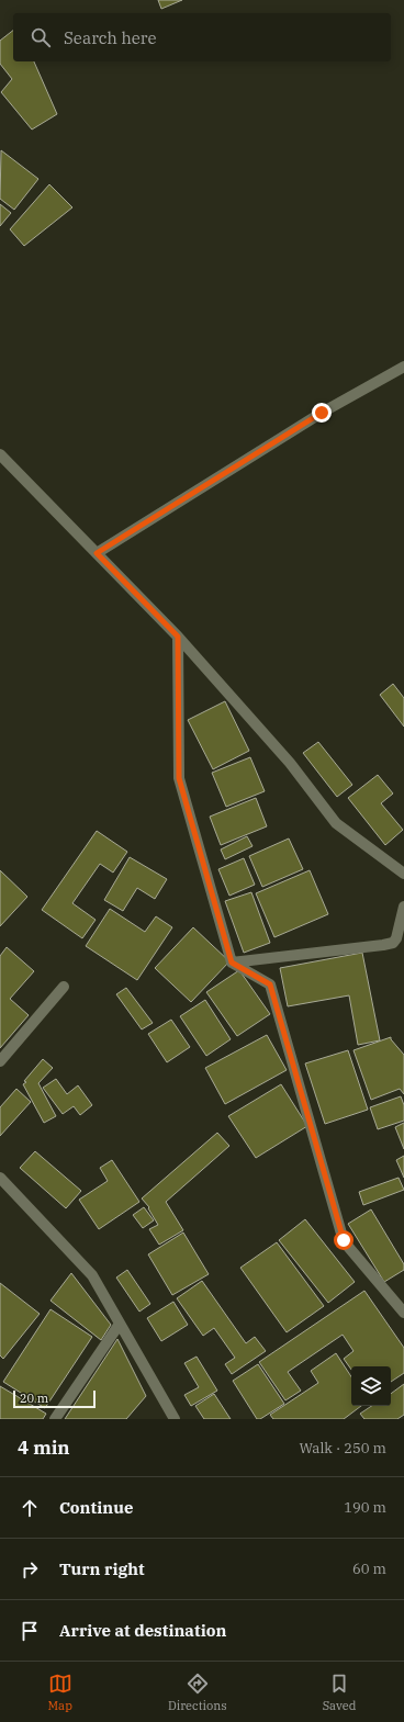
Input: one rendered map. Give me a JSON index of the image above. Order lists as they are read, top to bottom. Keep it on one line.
{"scale_bar":"20 m","page":{"search":"Search here","scale":"20 m","heading":["4 min","Walk · 250 m"],"list":[["Continue","190 m"],["Turn right","60 m"],"Arrive at destination"],"nav":["Map","Directions","Saved"]}}
